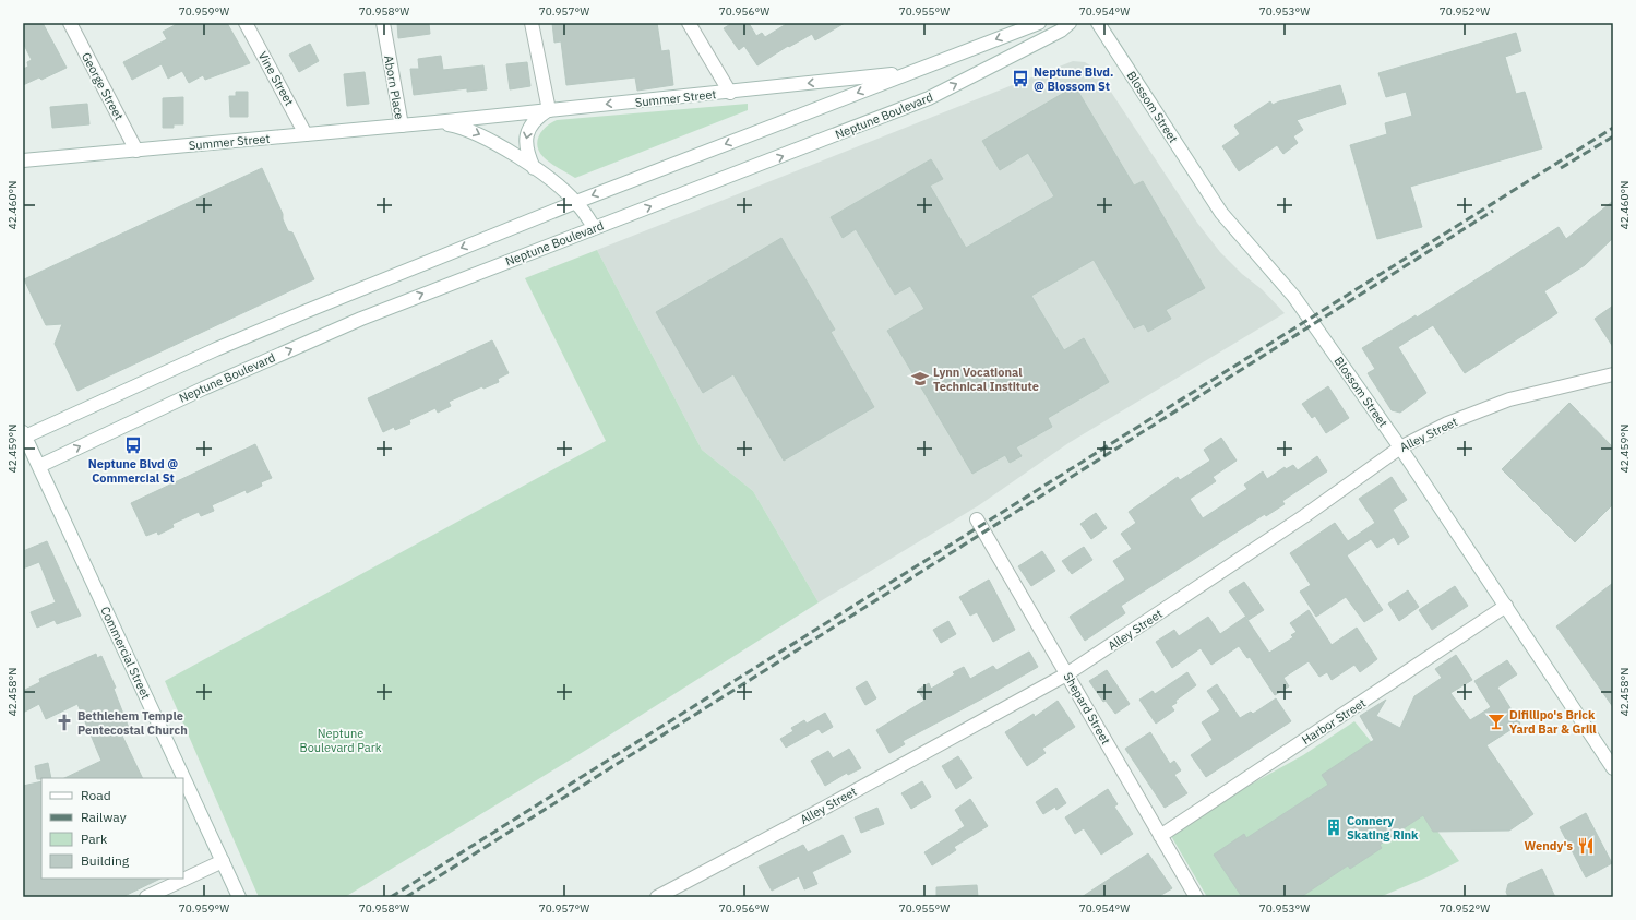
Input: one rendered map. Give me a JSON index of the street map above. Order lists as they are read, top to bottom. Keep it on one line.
{"streets":{"street":["Vine Street","George Street","Aborn Place","Summer Street","Blossom Street","Neptune Boulevard","Alley Street","Commercial Street","Shepard Street","Harbor Street"]},"crossings":[["Vine Street","Summer Street"],["George Street","Summer Street"],["Aborn Place","Summer Street"],["Summer Street","Neptune Boulevard"],["Blossom Street","Alley Street"],["Blossom Street","Harbor Street"],["Neptune Boulevard","Commercial Street"],["Alley Street","Shepard Street"],["Shepard Street","Harbor Street"]],"parks":["Neptune Boulevard Park"],"places":{"bus stop":["Neptune Blvd. @ Blossom St","Neptune Blvd @ Commercial St"],"school or university":["Lynn Vocational Technical Institute"],"bar":["Difillipo's Brick Yard Bar & Grill"],"church":["Bethlehem Temple Pentecostal Church"],"building":["Connery Skating Rink"],"restaurant":["Wendy's"]},"legend":["Road","Railway","Park","Building"],"coordinates":["70.959°W","70.958°W","70.957°W","70.956°W","70.955°W","70.954°W","70.953°W","70.952°W","42.460°N","42.459°N","42.458°N"]}
